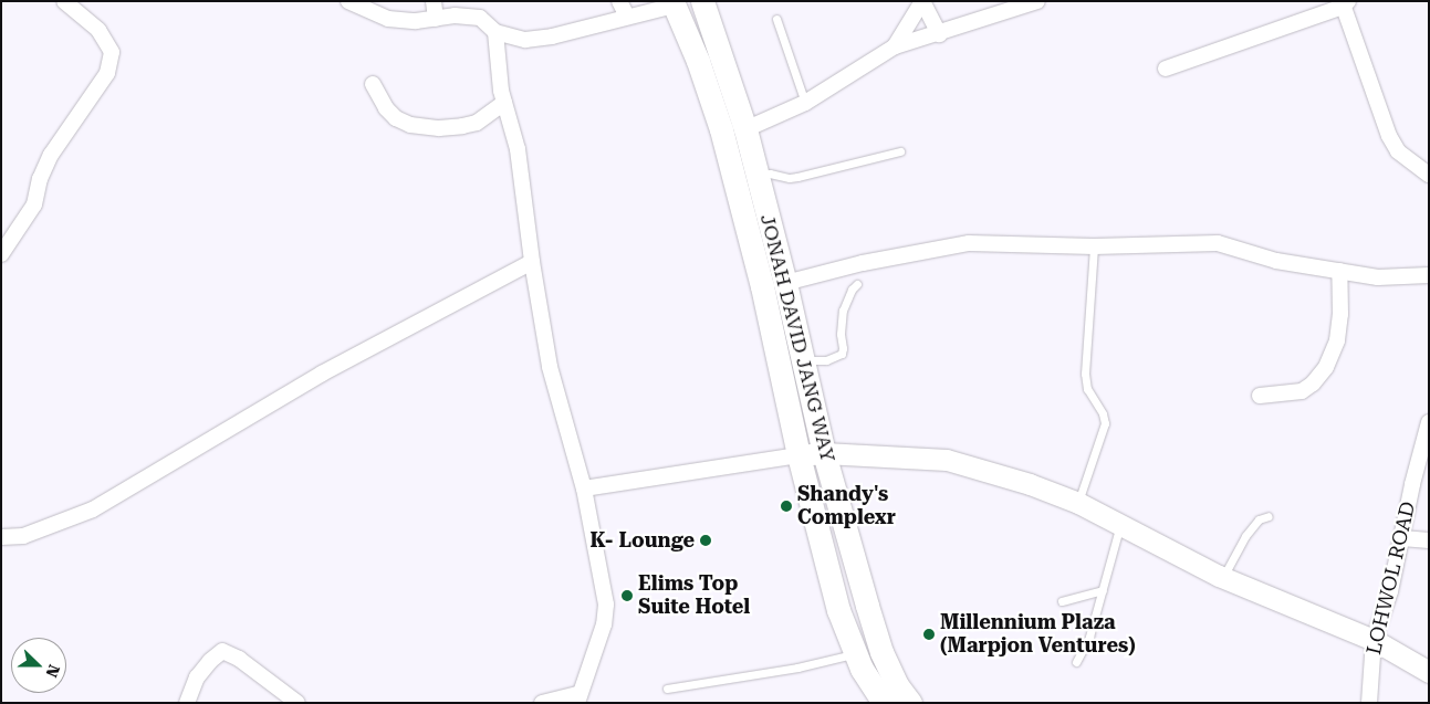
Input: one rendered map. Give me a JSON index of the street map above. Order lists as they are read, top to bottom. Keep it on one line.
{"streets":{"main road":["JONAH DAVID JANG WAY"],"street":["LOHWOL ROAD"]},"places":["Shandy's Complexr","K- Lounge","Elims Top Suite Hotel","Millennium Plaza (Marpjon Ventures)"],"north":"right"}
